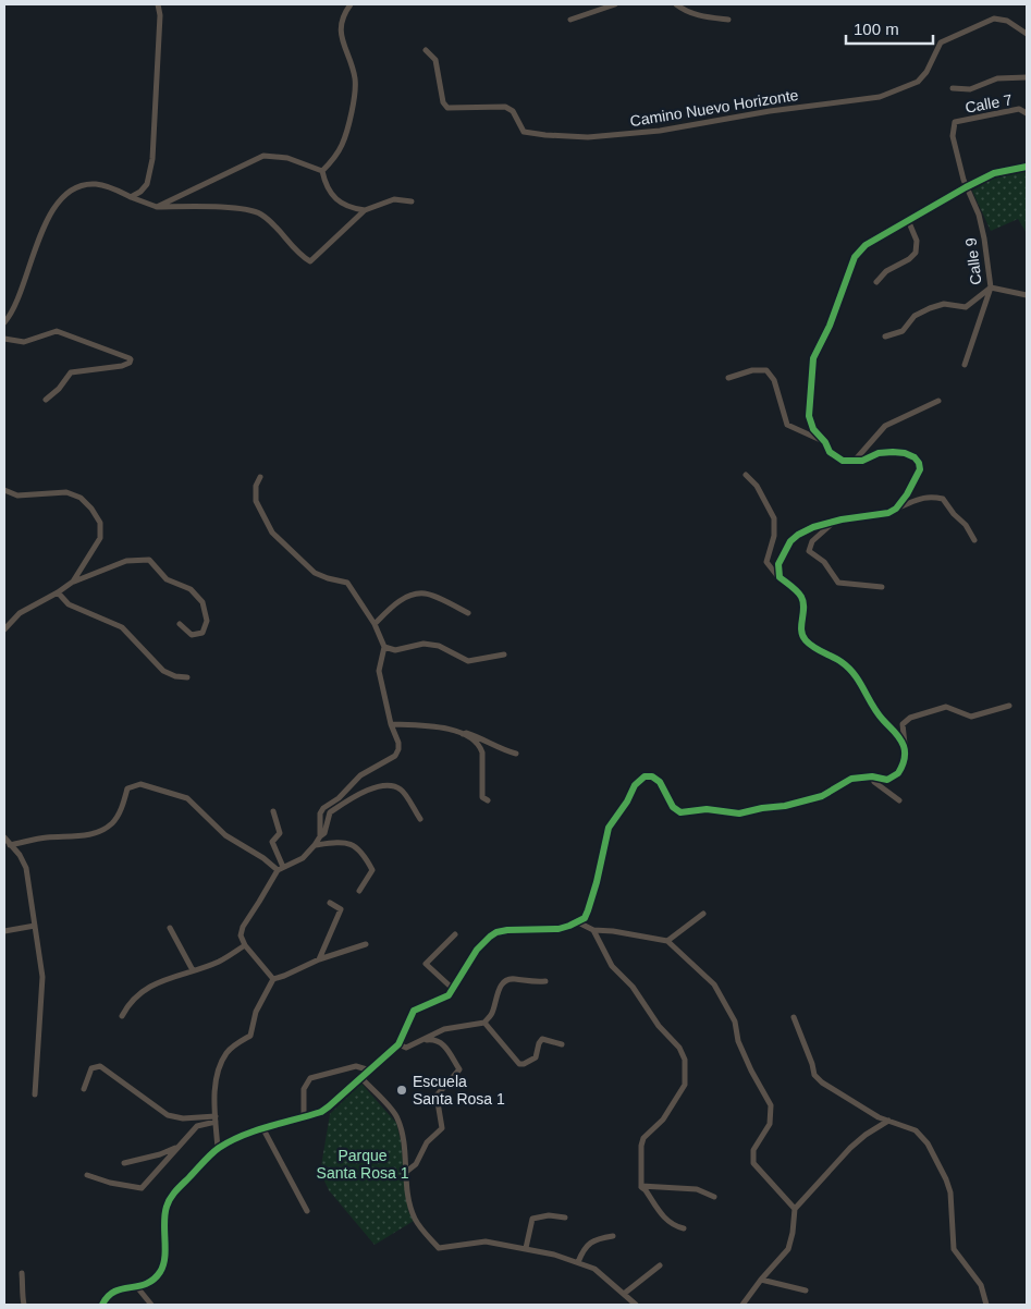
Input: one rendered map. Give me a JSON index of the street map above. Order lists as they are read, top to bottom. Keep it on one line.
{"streets":{"street":["Calle 7","Camino Nuevo Horizonte","Calle 9"]},"crossings":[["Calle 7","Calle 9"]],"parks":["Parque Santa Rosa 1"],"places":["Escuela Santa Rosa 1"],"scale_bar":"100 m"}
